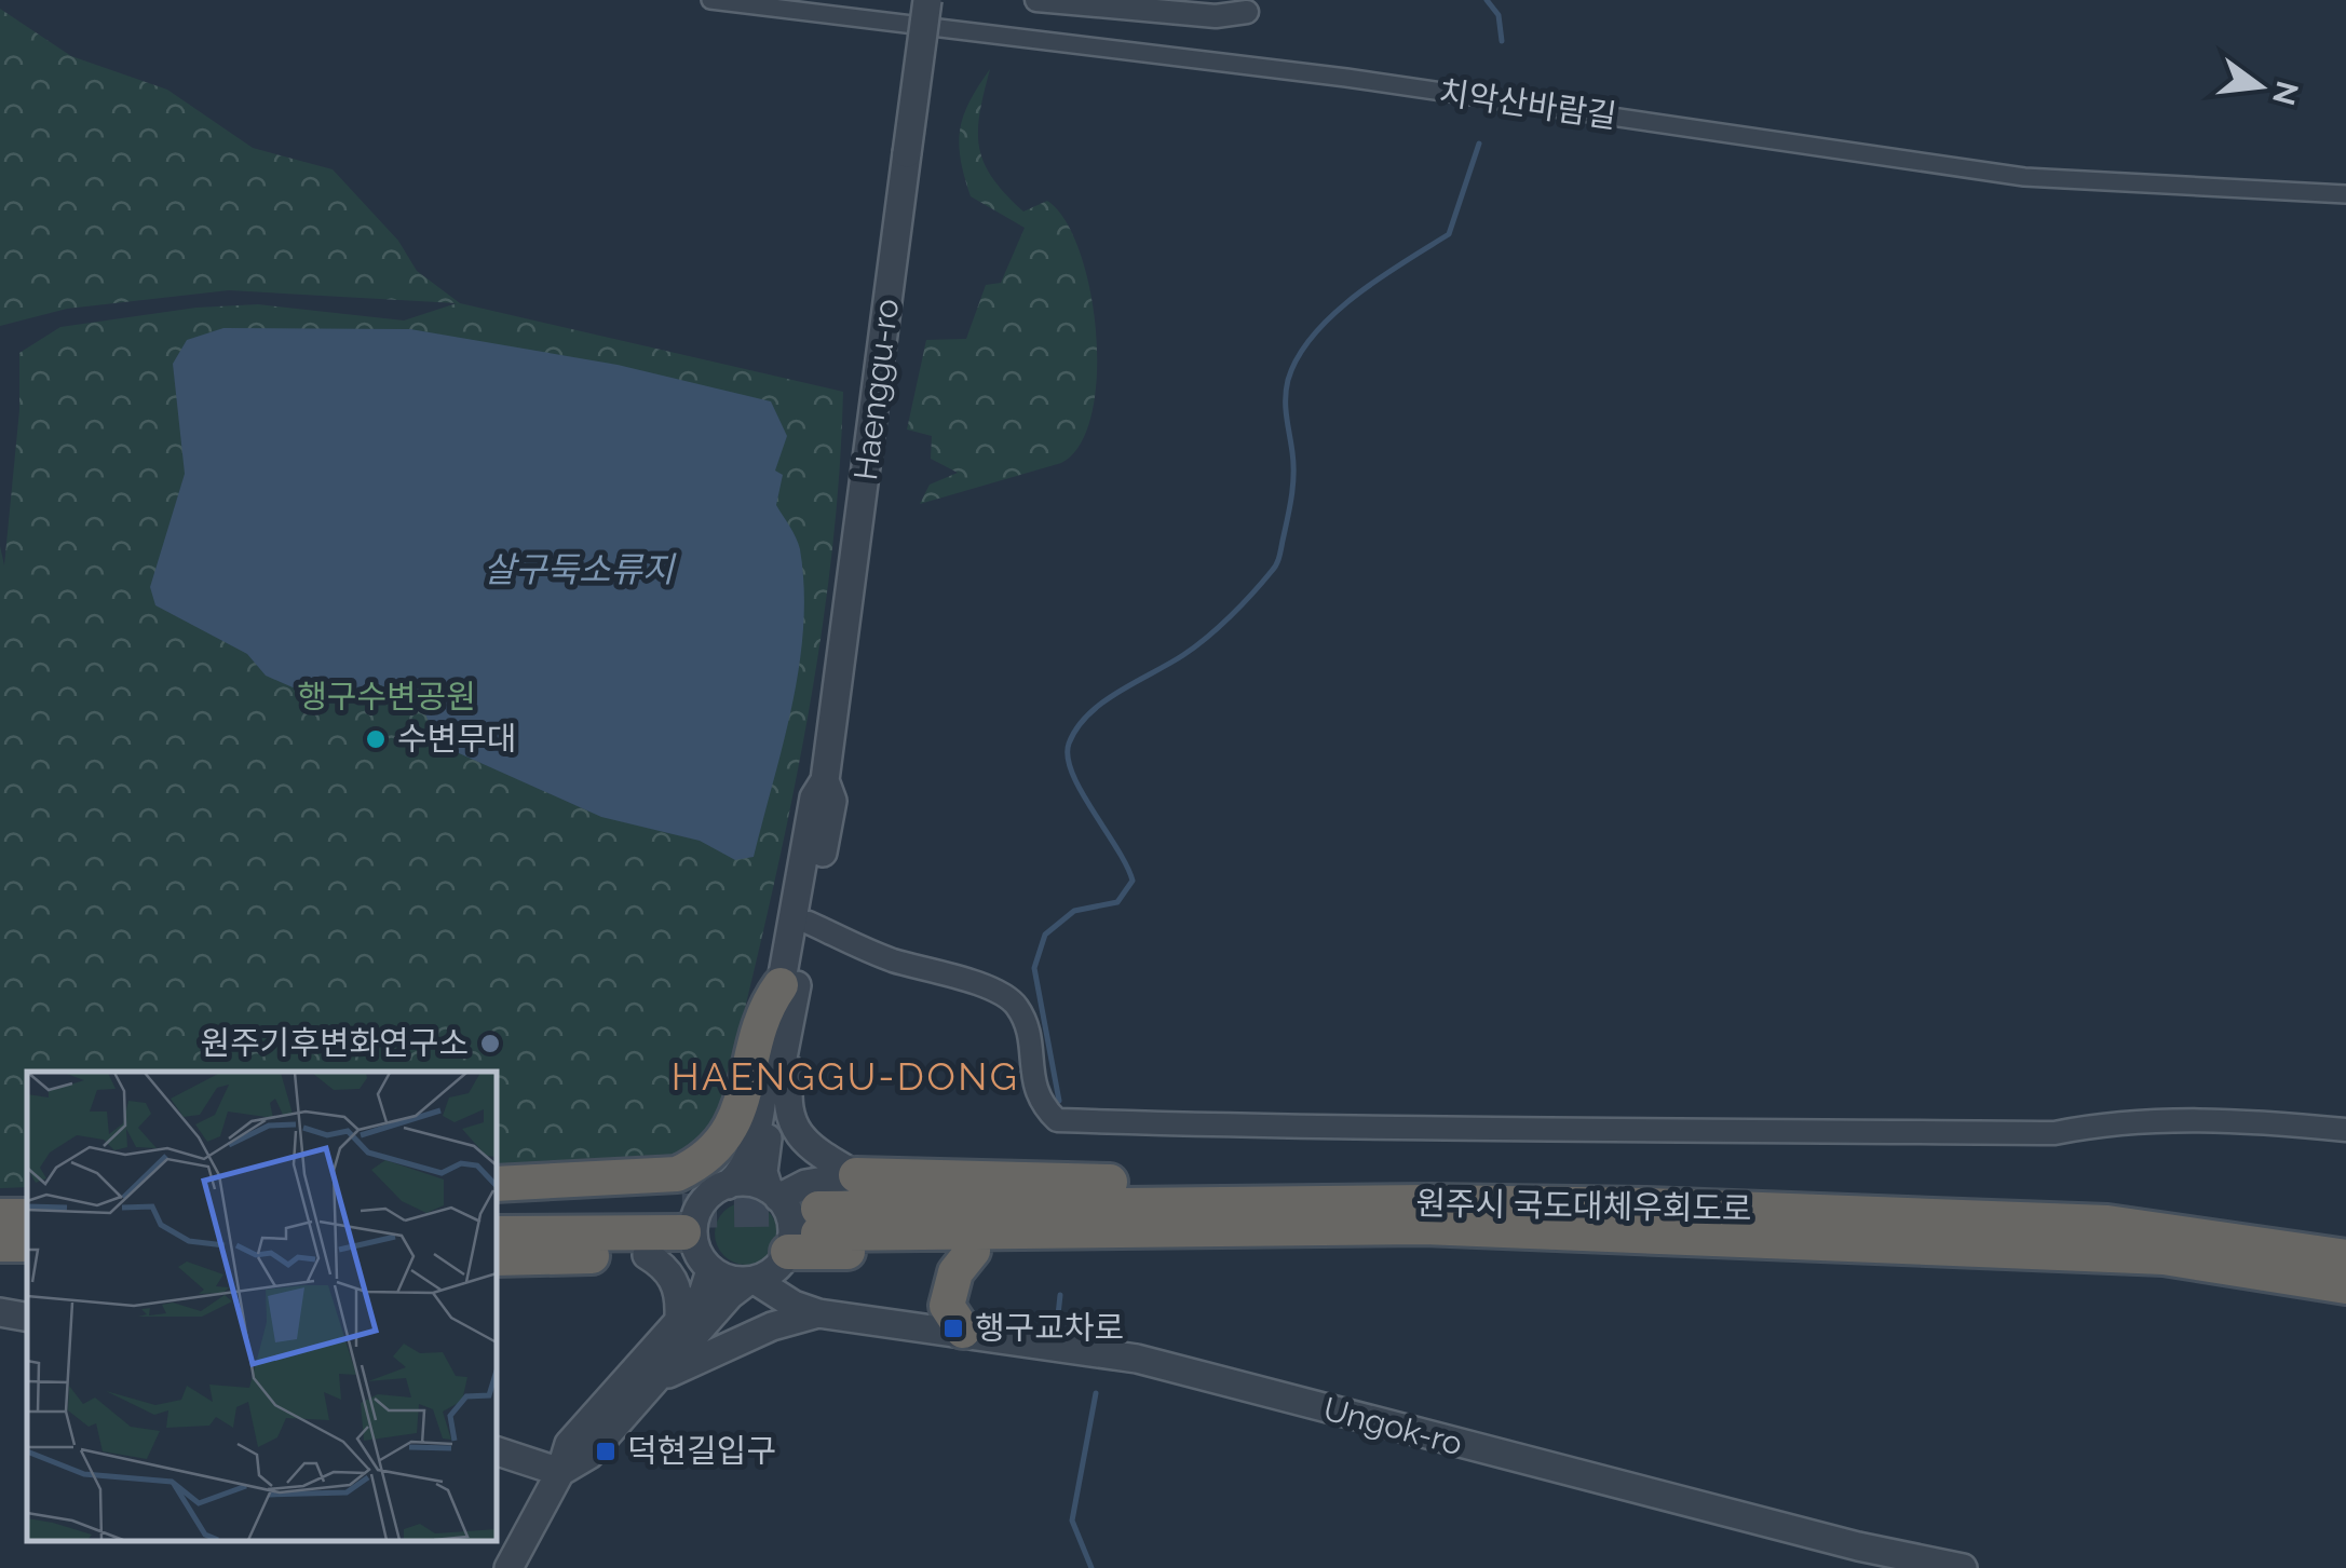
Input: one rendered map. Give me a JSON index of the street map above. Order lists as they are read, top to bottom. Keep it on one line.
{"streets":{"highway":["원주시 국도대체우회도로"],"street":["치악산바람길","Haenggu-ro","Ungok-ro"]},"districts":["HAENGGU-DONG"],"water":["살구둑소류지"],"parks":["행구수변공원"],"places":{"other":["수변무대","원주기후변화연구소"],"transit":["행구교차로","덕현길입구"]},"north":"right"}
